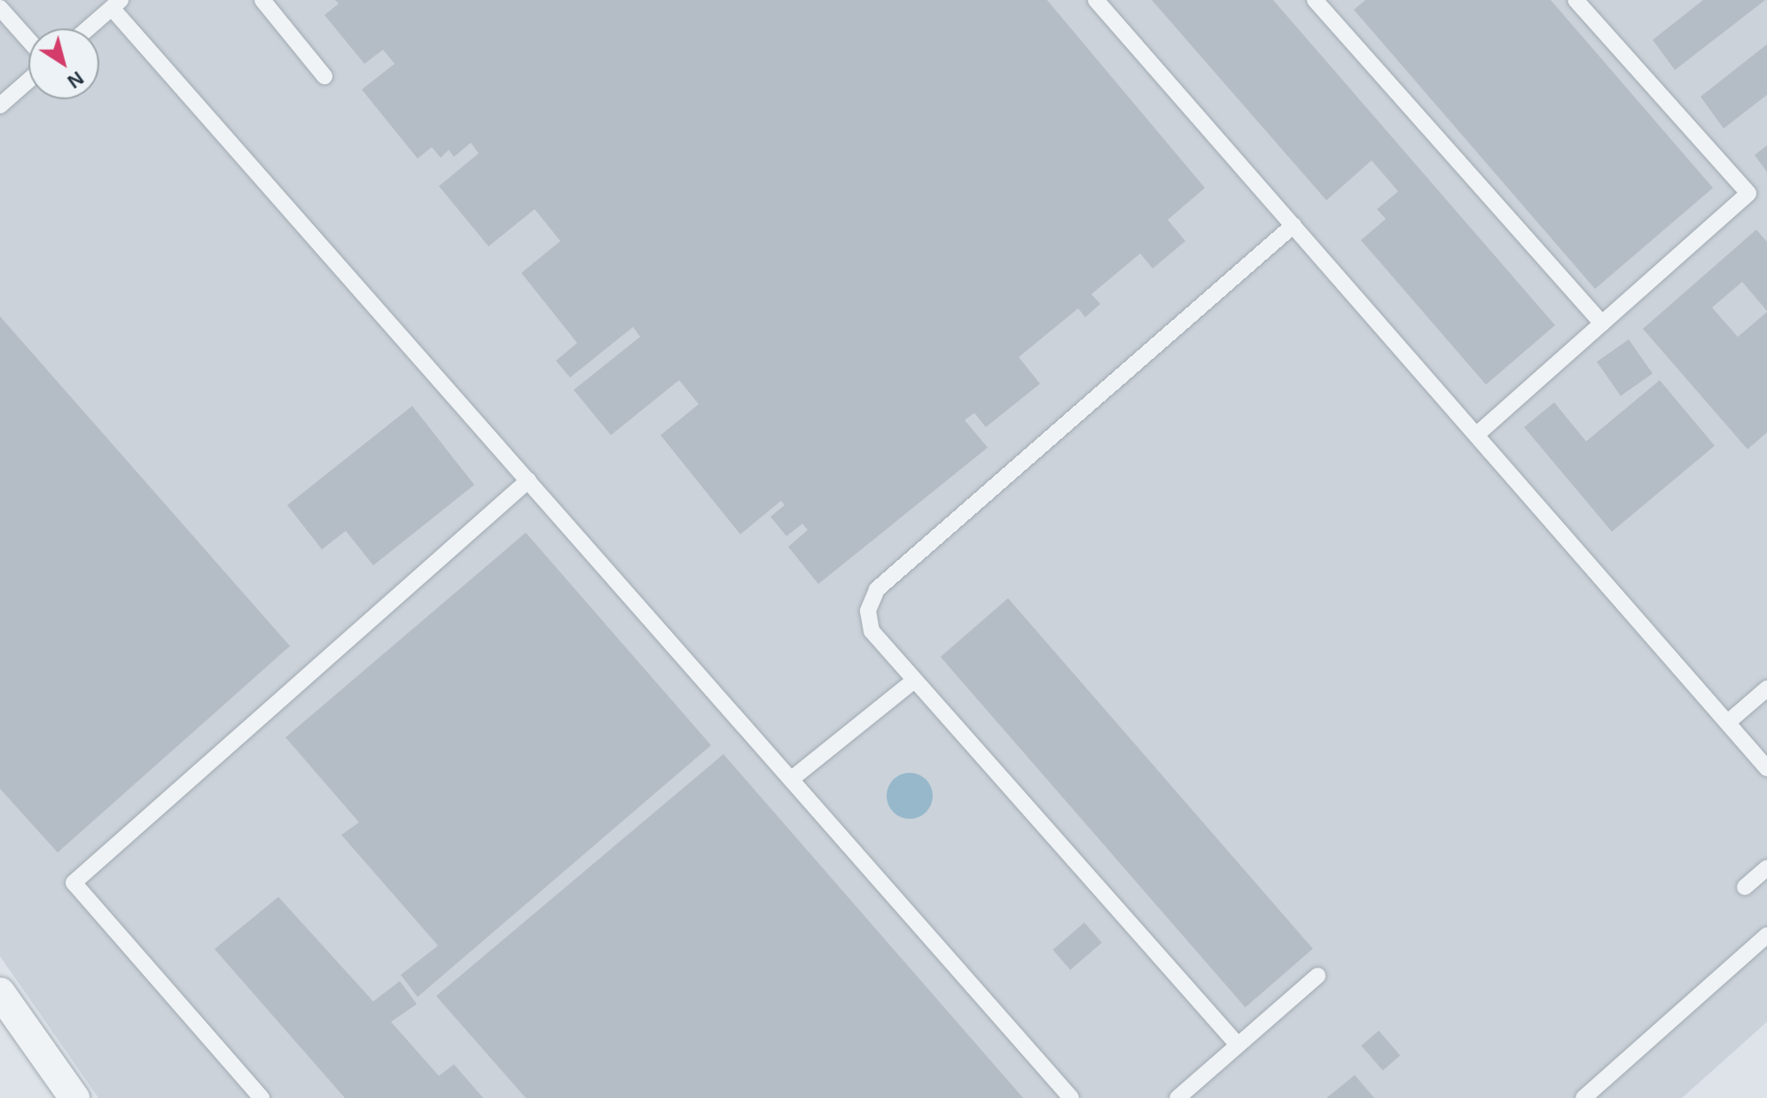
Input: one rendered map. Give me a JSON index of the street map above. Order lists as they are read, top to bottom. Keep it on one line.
{"north":"bottom right"}
